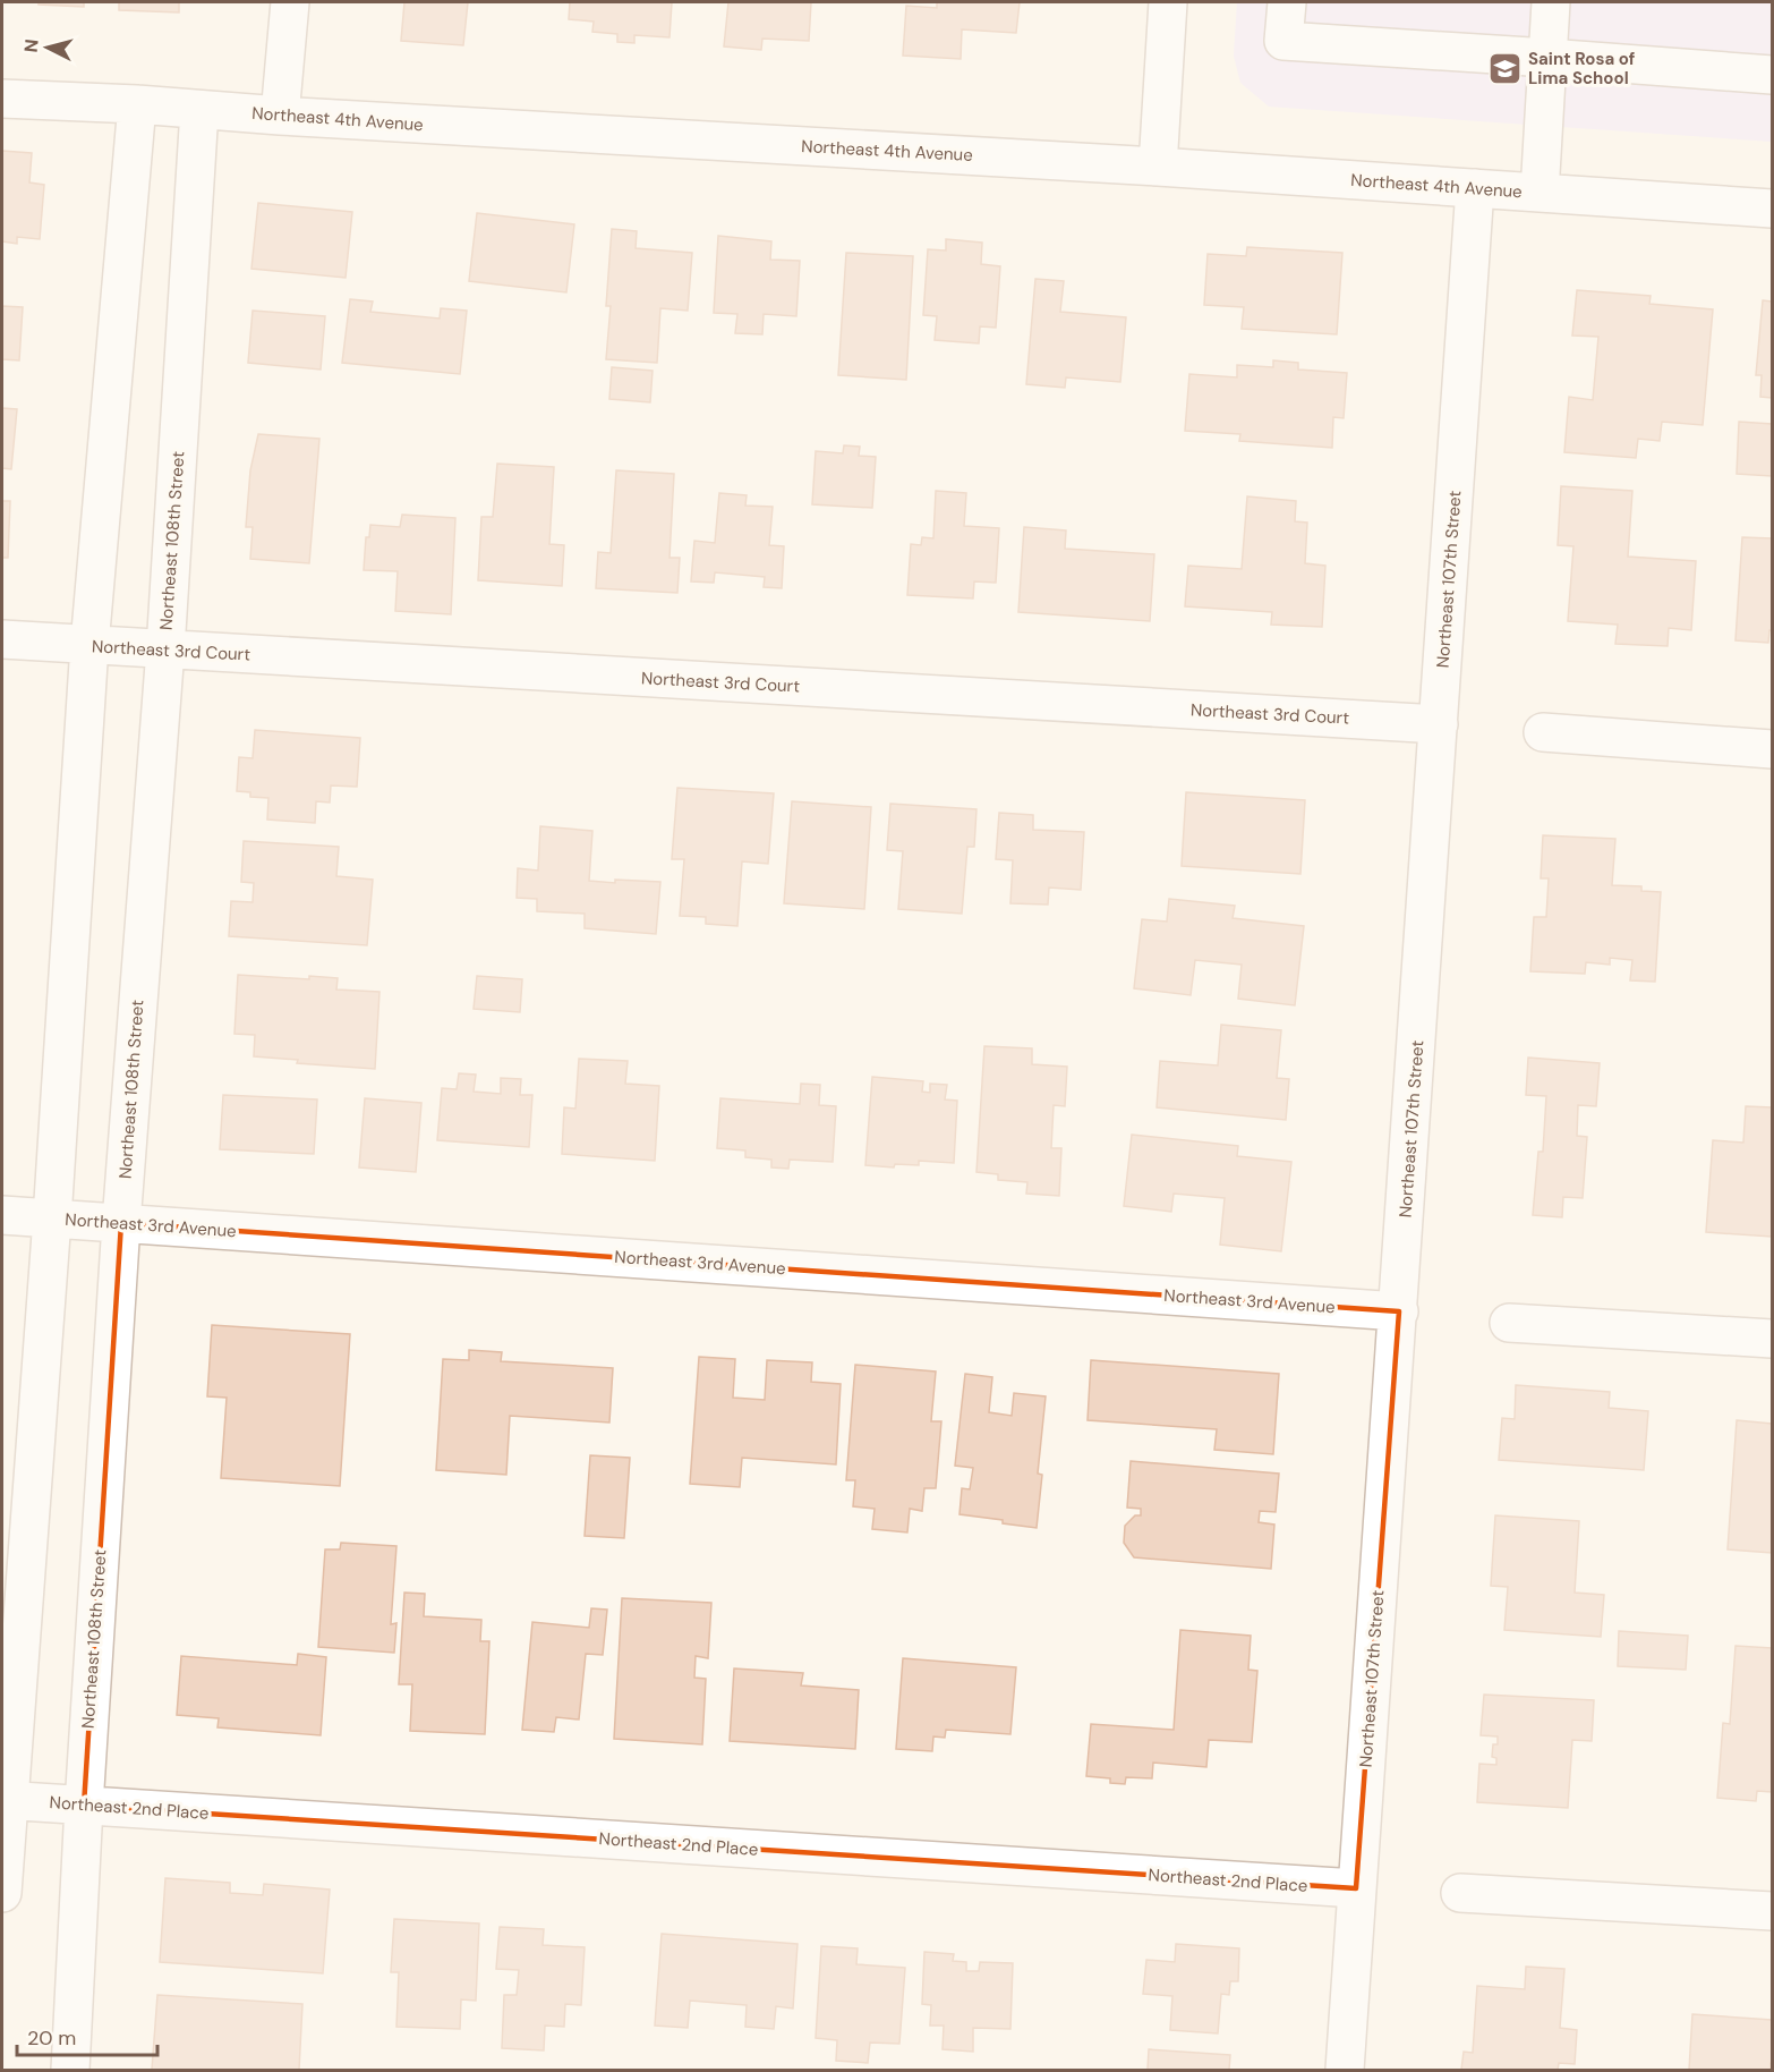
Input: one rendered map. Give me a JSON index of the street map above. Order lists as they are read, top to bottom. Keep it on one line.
{"streets":{"street":["Northeast 4th Avenue","Northeast 108th Street","Northeast 107th Street","Northeast 3rd Court","Northeast 3rd Avenue","Northeast 2nd Place"]},"crossings":[["Northeast 4th Avenue","Northeast 108th Street"],["Northeast 4th Avenue","Northeast 107th Street"],["Northeast 108th Street","Northeast 3rd Court"],["Northeast 108th Street","Northeast 3rd Avenue"],["Northeast 108th Street","Northeast 2nd Place"],["Northeast 107th Street","Northeast 3rd Court"],["Northeast 107th Street","Northeast 3rd Avenue"],["Northeast 107th Street","Northeast 2nd Place"]],"places":{"school or university":["Saint Rosa of Lima School"]},"scale_bar":"20 m","north":"left"}
